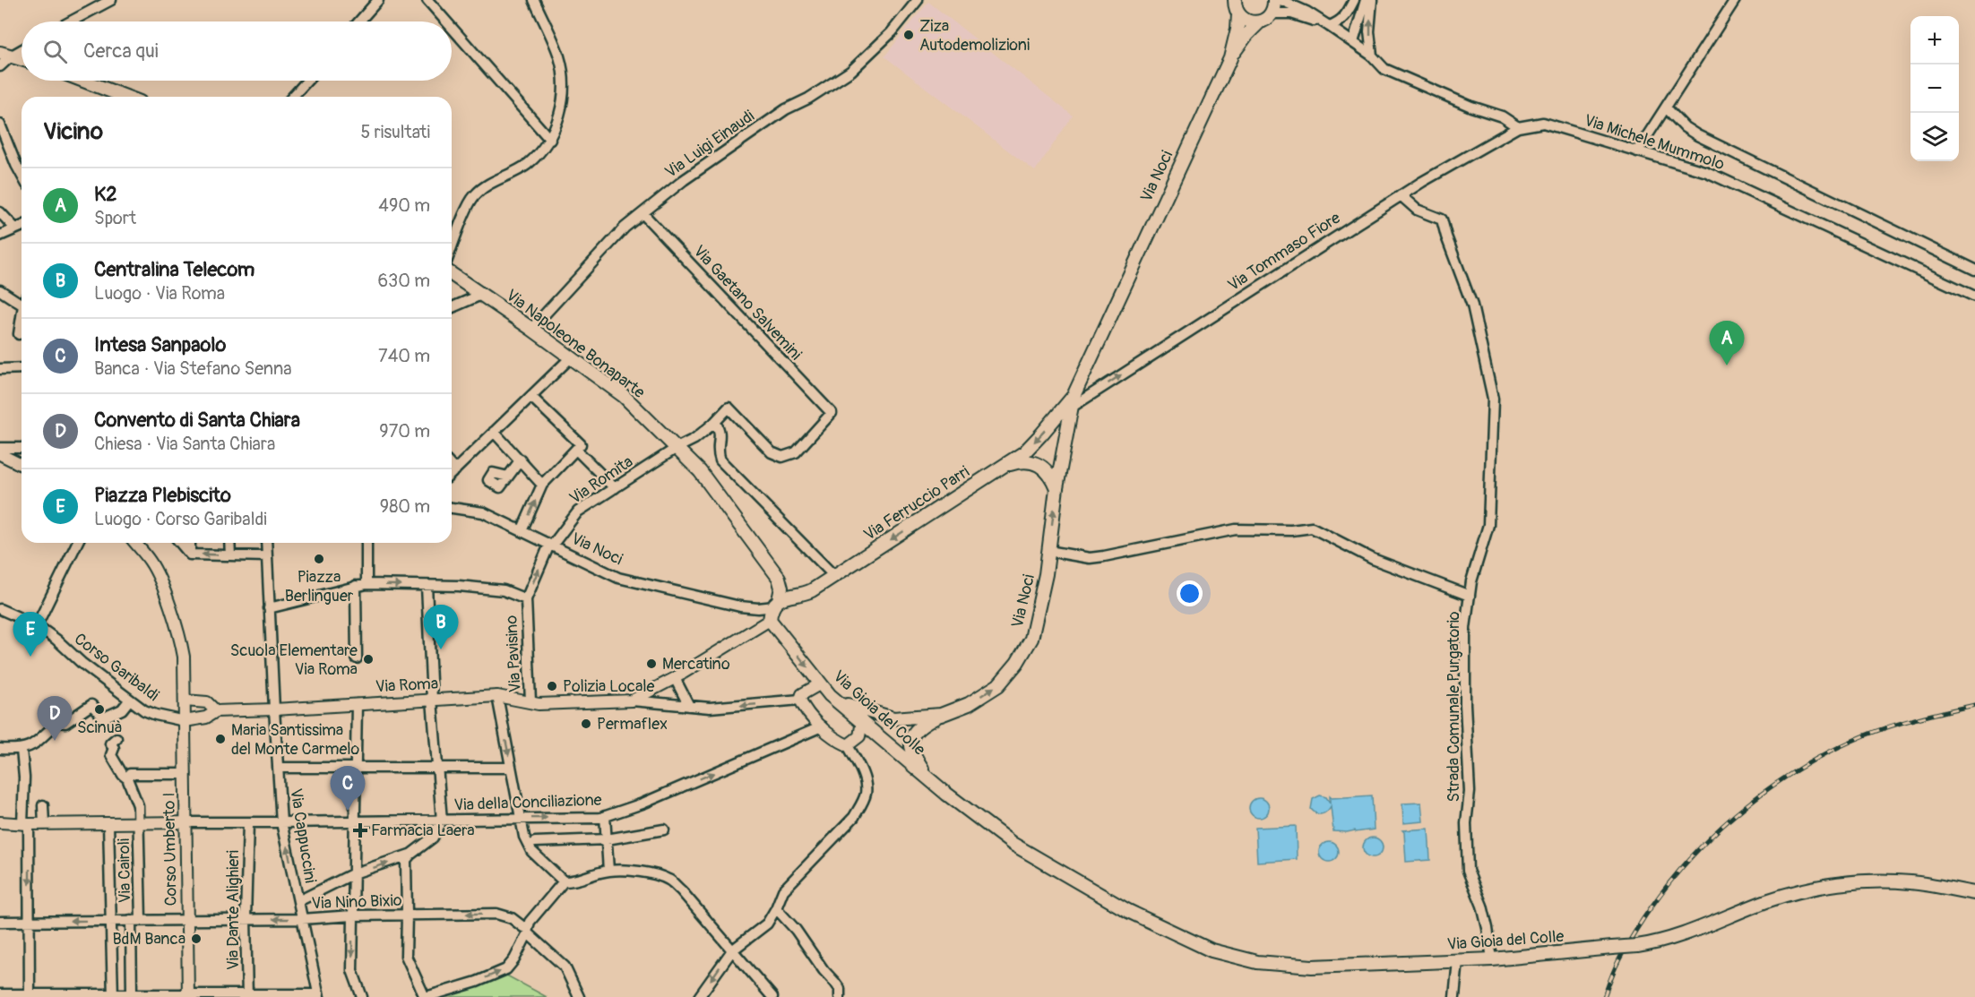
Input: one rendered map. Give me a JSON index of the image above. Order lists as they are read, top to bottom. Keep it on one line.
{"streets":{"main road":["Via Noci","Via Napoleone Bonaparte","Via Ferruccio Parri","Via Gioia del Colle"],"street":["Via Michele Mummolo","Via Luigi Einaudi","Via Tommaso Fiore","Via Gaetano Salvemini","Via Romita","Via Pavisino","Corso Garibaldi","Via Roma","Strada Comunale Purgatorio","Via della Conciliazione","Via Cappuccini","Corso Umberto I","Via Cairoli","Via Nino Bixio","Via Dante Alighieri"]},"crossings":[["Via Michele Mummolo","Via Tommaso Fiore"],["Via Luigi Einaudi","Via Gaetano Salvemini"],["Via Luigi Einaudi","Via Napoleone Bonaparte"],["Via Noci","Via Tommaso Fiore"],["Via Noci","Via Romita"],["Via Noci","Via Ferruccio Parri"],["Via Noci","Via Pavisino"],["Via Noci","Via Gioia del Colle"],["Via Tommaso Fiore","Via Ferruccio Parri"],["Via Tommaso Fiore","Strada Comunale Purgatorio"],["Via Gaetano Salvemini","Via Romita"],["Via Napoleone Bonaparte","Via Romita"],["Via Napoleone Bonaparte","Via Ferruccio Parri"],["Via Romita","Via Pavisino"],["Via Pavisino","Via Roma"],["Corso Garibaldi","Via Roma"],["Corso Garibaldi","Corso Umberto I"],["Via Roma","Via Cappuccini"],["Via Roma","Corso Umberto I"],["Strada Comunale Purgatorio","Via Gioia del Colle"],["Via della Conciliazione","Via Cappuccini"],["Via della Conciliazione","Corso Umberto I"],["Via della Conciliazione","Via Dante Alighieri"],["Via Cappuccini","Via Nino Bixio"],["Corso Umberto I","Via Nino Bixio"],["Via Cairoli","Via Nino Bixio"],["Via Nino Bixio","Via Dante Alighieri"]],"one_way":["Via Tommaso Fiore","Via Ferruccio Parri","Via Pavisino"],"places":{"other":["Ziza Autodemolizioni","Piazza Berlinguer","Scuola Elementare Via Roma","Mercatino","Polizia Locale","Scinuà","Permaflex","Maria Santissima del Monte Carmelo","BdM Banca"],"health":["Farmacia Laera"]},"page":{"map_buttons":["+","−"],"search":"Cerca qui","heading":["Vicino","5 risultati"],"list":[{"mark":"A","name":"K2","note":"Sport","value":"490 m"},{"mark":"B","name":"Centralina Telecom","note":"Luogo · Via Roma","value":"630 m"},{"mark":"C","name":"Intesa Sanpaolo","note":"Banca · Via Stefano Senna","value":"740 m"},{"mark":"D","name":"Convento di Santa Chiara","note":"Chiesa · Via Santa Chiara","value":"970 m"},{"mark":"E","name":"Piazza Plebiscito","note":"Luogo · Corso Garibaldi","value":"980 m"}],"pins":["A","B","E","D","C"]}}
